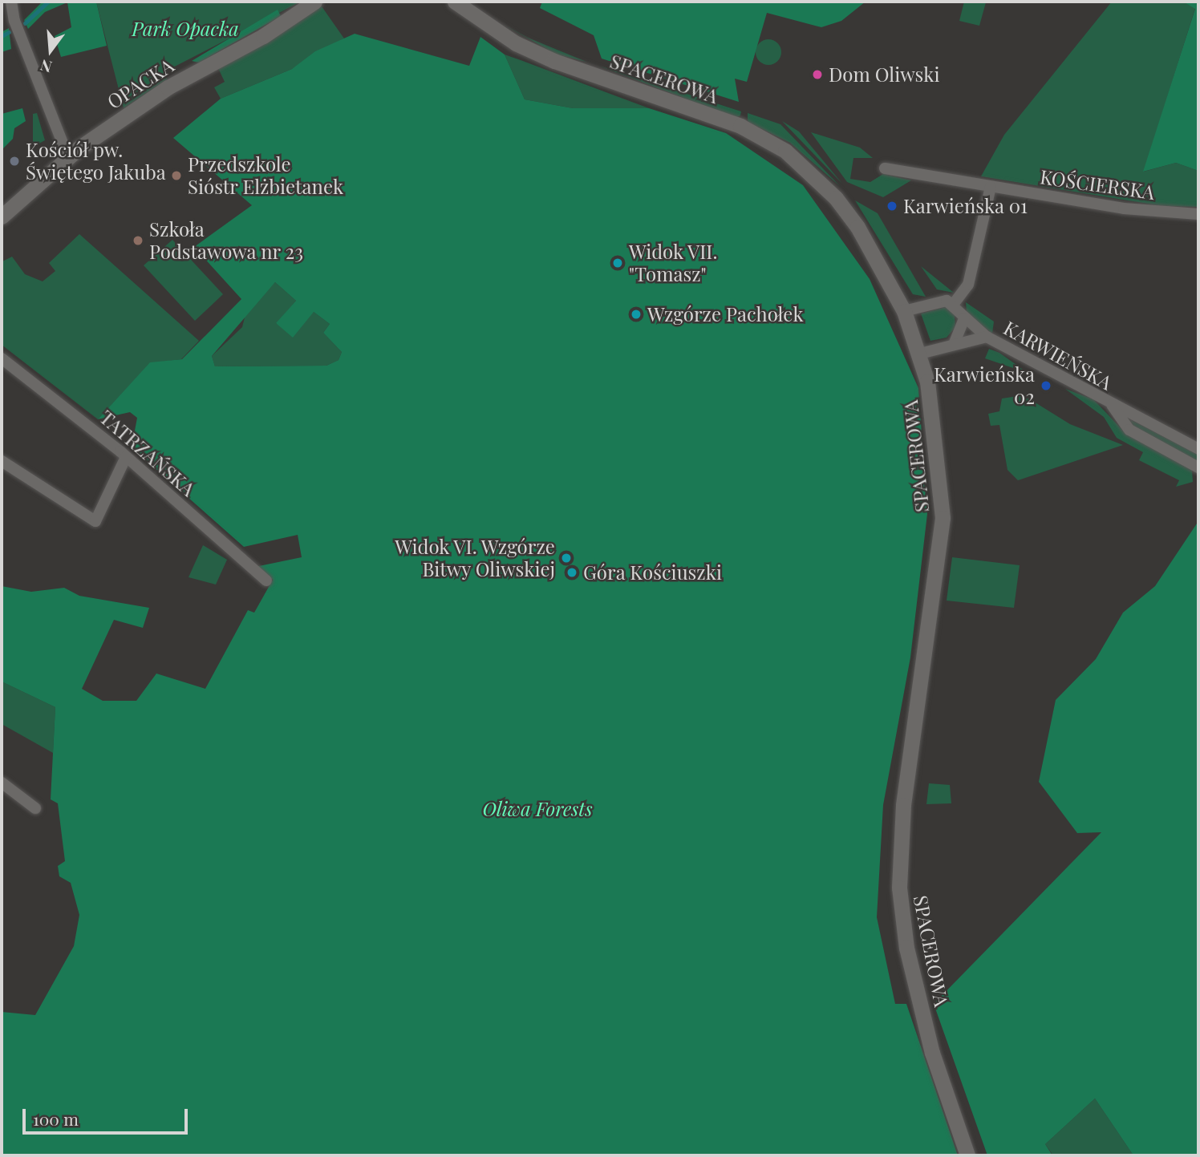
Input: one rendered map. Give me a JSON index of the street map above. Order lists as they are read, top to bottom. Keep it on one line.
{"streets":{"main road":["SPACEROWA","OPACKA"],"street":["KOŚCIERSKA","KARWIEŃSKA","TATRZAŃSKA"]},"crossings":[["SPACEROWA","KARWIEŃSKA"]],"parks":["Park Opacka","Oliwa Forests"],"places":["Dom Oliwski","Kościół pw. Świętego Jakuba","Przedszkole Sióstr Elżbietanek","Karwieńska 01","Szkoła Podstawowa nr 23","Widok VII. \"Tomasz\"","Wzgórze Pachołek","Karwieńska 02","Widok VI. Wzgórze Bitwy Oliwskiej","Góra Kościuszki"],"scale_bar":"100 m","north":"bottom"}
